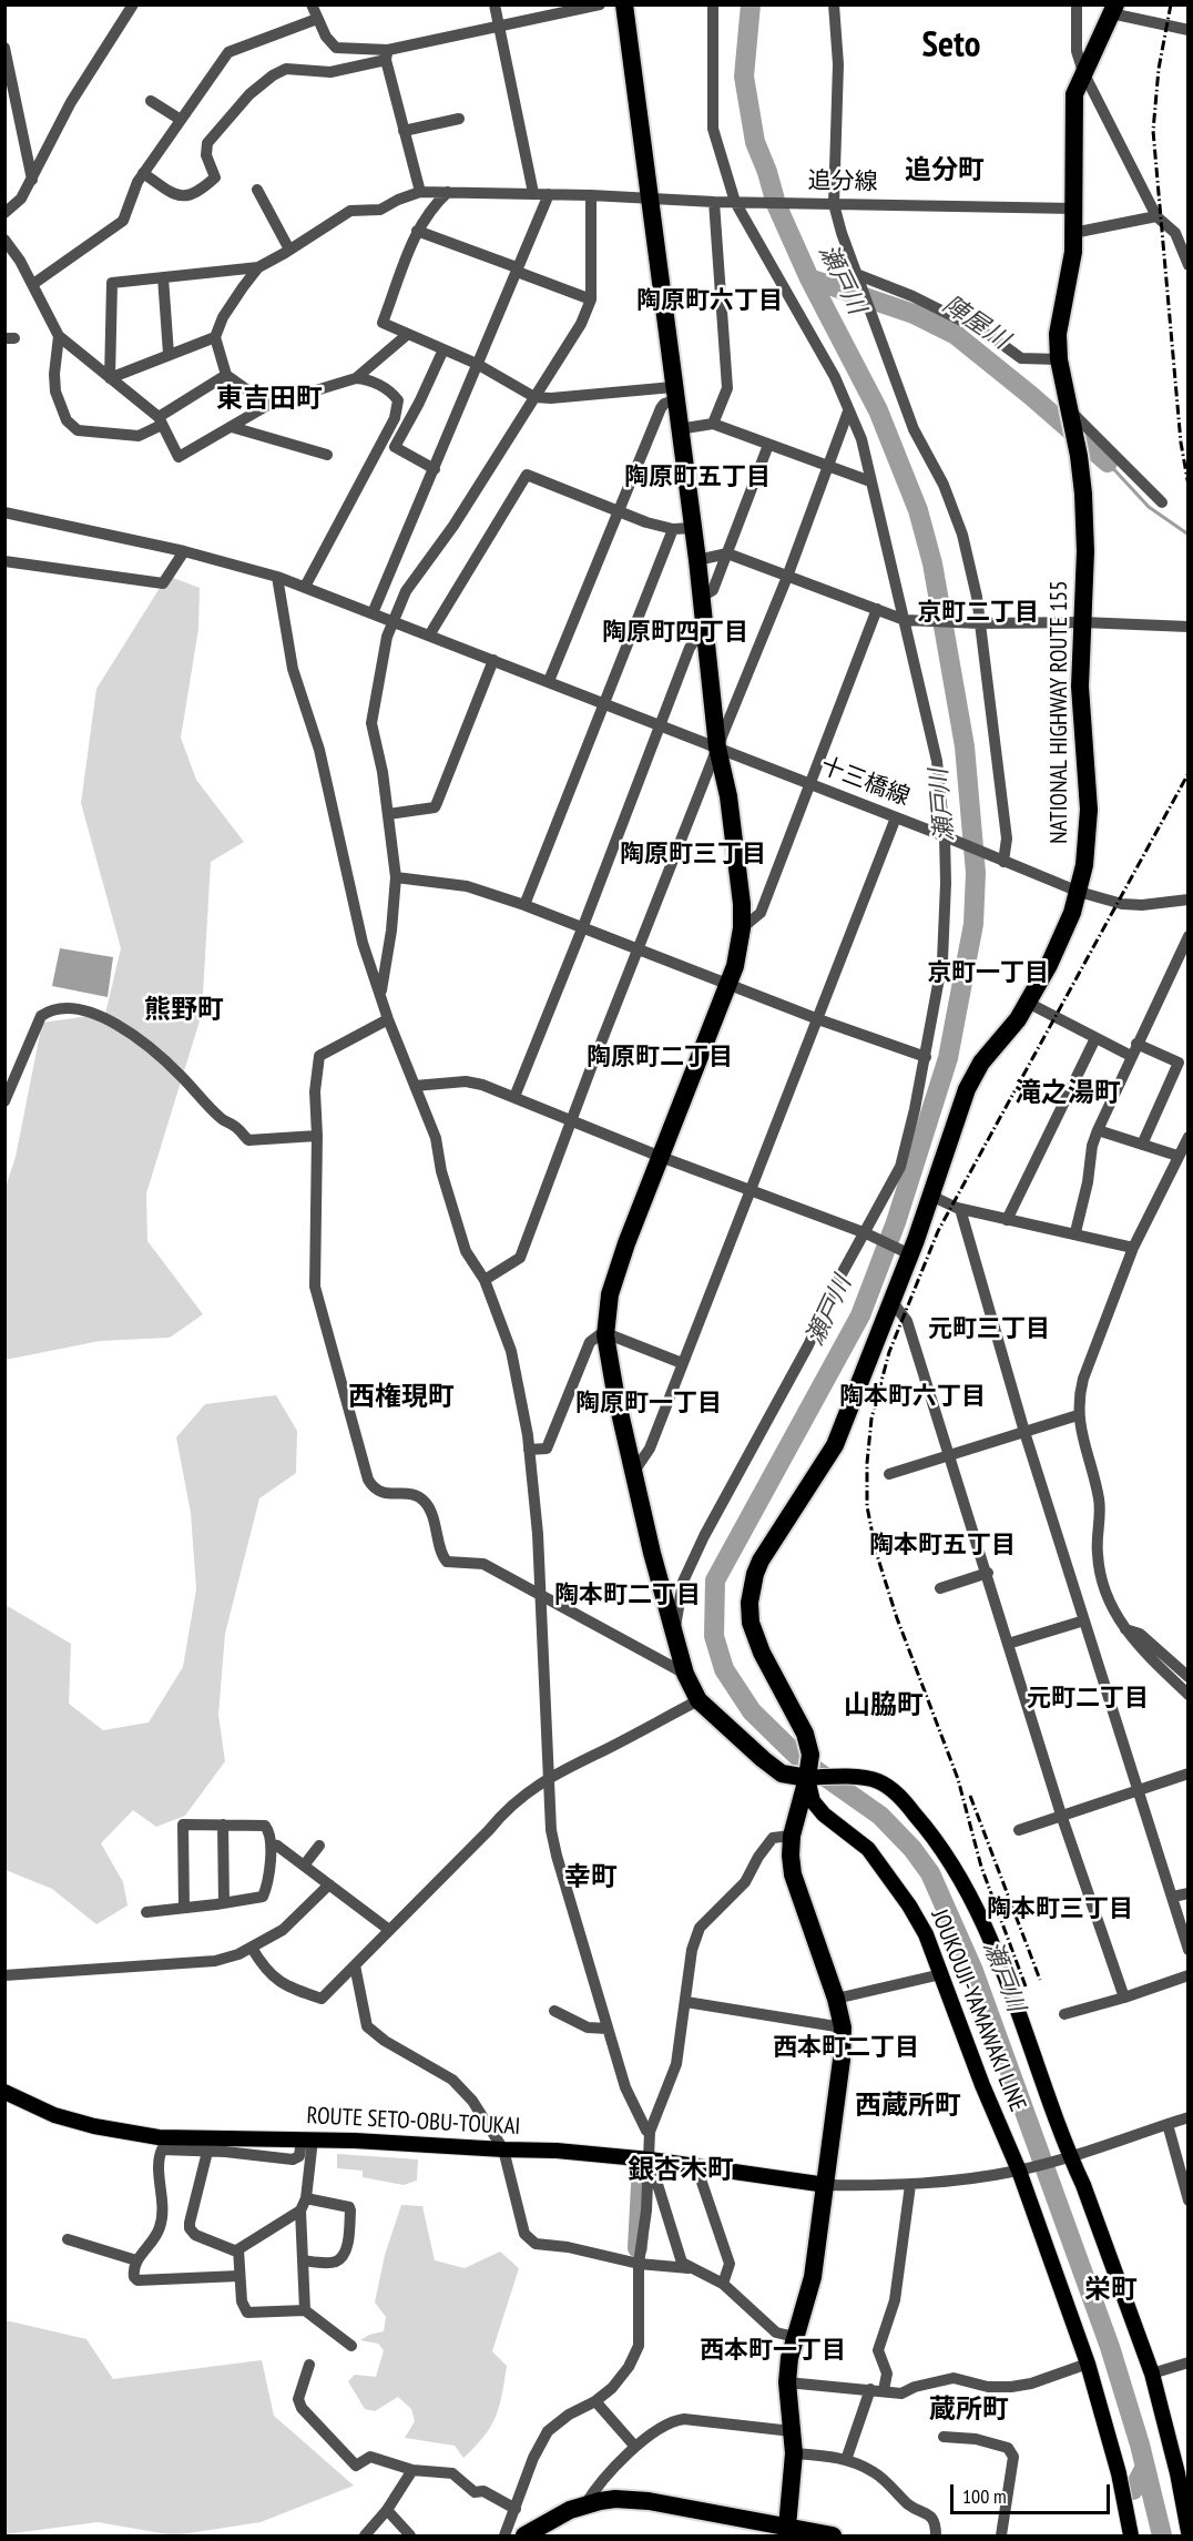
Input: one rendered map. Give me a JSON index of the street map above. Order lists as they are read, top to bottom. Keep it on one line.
{"streets":{"highway":["NATIONAL HIGHWAY ROUTE 155"],"main road":["JOUKOUJI-YAMAWAKI LINE","ROUTE SETO-OBU-TOUKAI"],"street":["追分線","十三橋線"]},"crossings":[["追分線","NATIONAL HIGHWAY ROUTE 155"],["NATIONAL HIGHWAY ROUTE 155","十三橋線"],["NATIONAL HIGHWAY ROUTE 155","JOUKOUJI-YAMAWAKI LINE"],["NATIONAL HIGHWAY ROUTE 155","ROUTE SETO-OBU-TOUKAI"]],"districts":["Seto","追分町","陶原町六丁目","東吉田町","陶原町五丁目","京町二丁目","陶原町四丁目","陶原町三丁目","京町一丁目","熊野町","陶原町二丁目","滝之湯町","元町三丁目","西権現町","陶本町六丁目","陶原町一丁目","陶本町五丁目","陶本町二丁目","元町二丁目","山脇町","幸町","陶本町三丁目","西本町二丁目","西蔵所町","銀杏木町","栄町","西本町一丁目","蔵所町"],"water":["瀬戸川","陣屋川"],"scale_bar":"100 m"}
